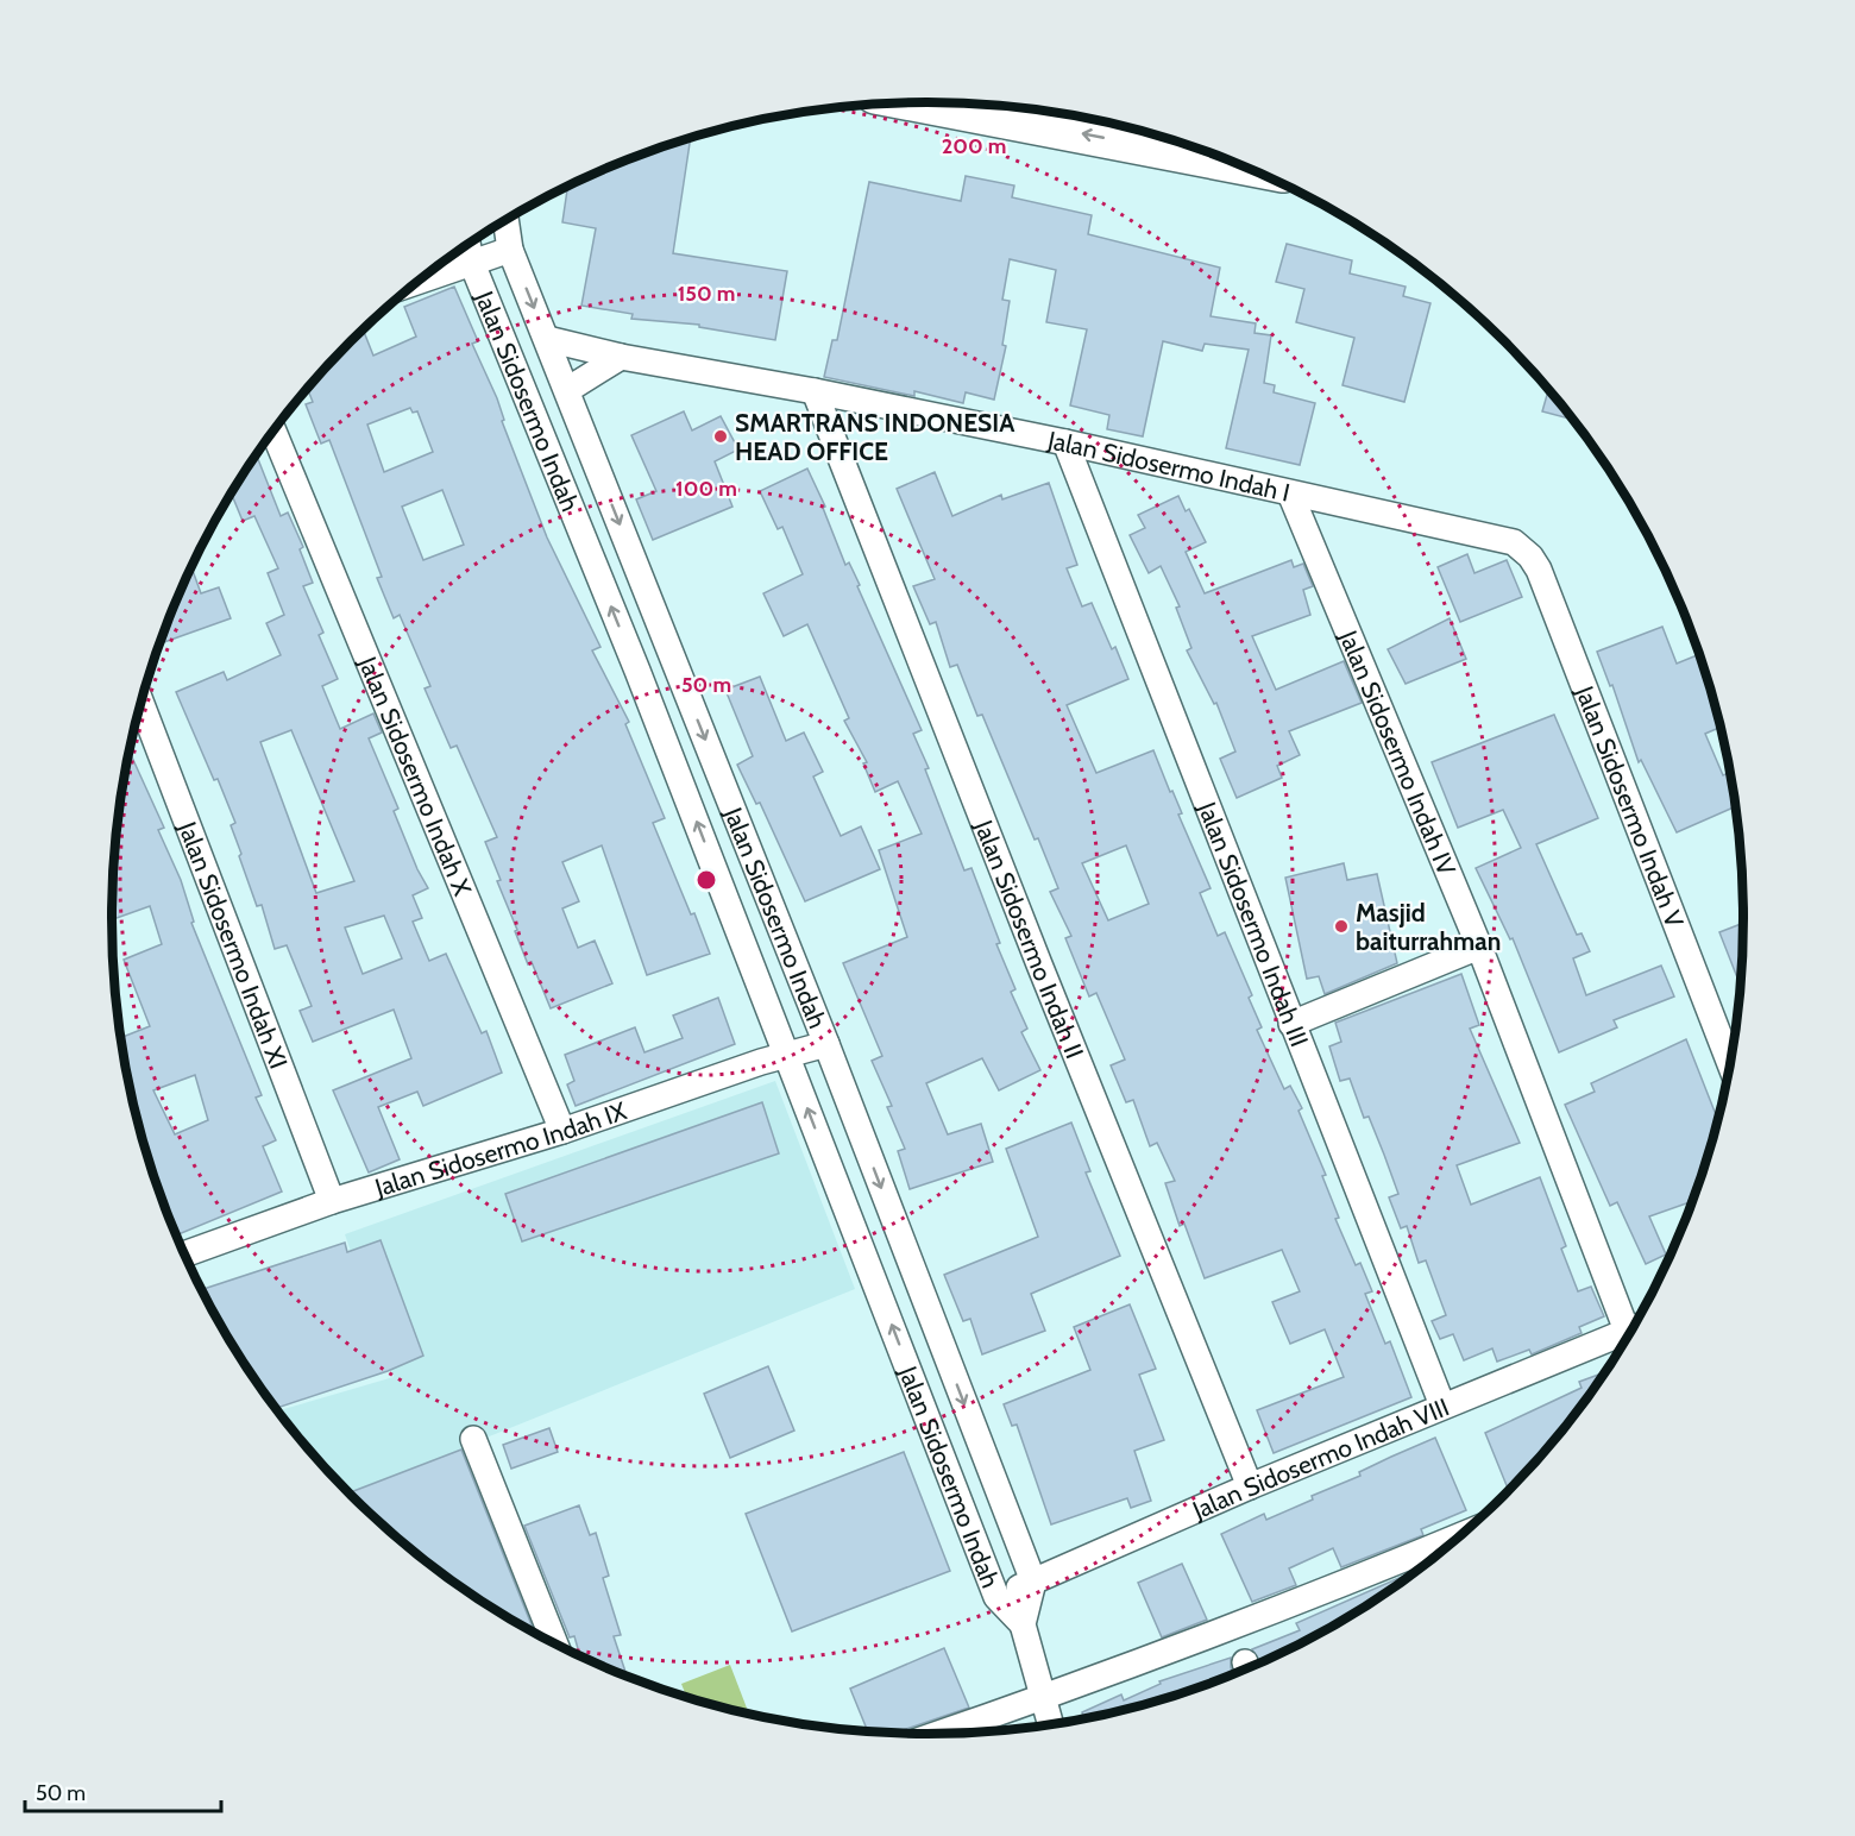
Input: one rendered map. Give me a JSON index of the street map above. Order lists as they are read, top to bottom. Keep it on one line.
{"streets":{"street":["Jalan Sidosermo Indah","Jalan Sidosermo Indah I","Jalan Sidosermo Indah IV","Jalan Sidosermo Indah X","Jalan Sidosermo Indah V","Jalan Sidosermo Indah III","Jalan Sidosermo Indah II","Jalan Sidosermo Indah XI","Jalan Sidosermo Indah IX","Jalan Sidosermo Indah VIII"]},"crossings":[["Jalan Sidosermo Indah","Jalan Sidosermo Indah I"],["Jalan Sidosermo Indah","Jalan Sidosermo Indah IX"],["Jalan Sidosermo Indah","Jalan Sidosermo Indah VIII"],["Jalan Sidosermo Indah I","Jalan Sidosermo Indah IV"],["Jalan Sidosermo Indah I","Jalan Sidosermo Indah V"],["Jalan Sidosermo Indah I","Jalan Sidosermo Indah III"],["Jalan Sidosermo Indah I","Jalan Sidosermo Indah II"],["Jalan Sidosermo Indah X","Jalan Sidosermo Indah IX"],["Jalan Sidosermo Indah III","Jalan Sidosermo Indah VIII"],["Jalan Sidosermo Indah II","Jalan Sidosermo Indah VIII"],["Jalan Sidosermo Indah XI","Jalan Sidosermo Indah IX"]],"places":["SMARTRANS INDONESIA HEAD OFFICE","Masjid baiturrahman"],"scale_bar":"50 m","rings":["200 m","150 m","100 m","50 m"]}
